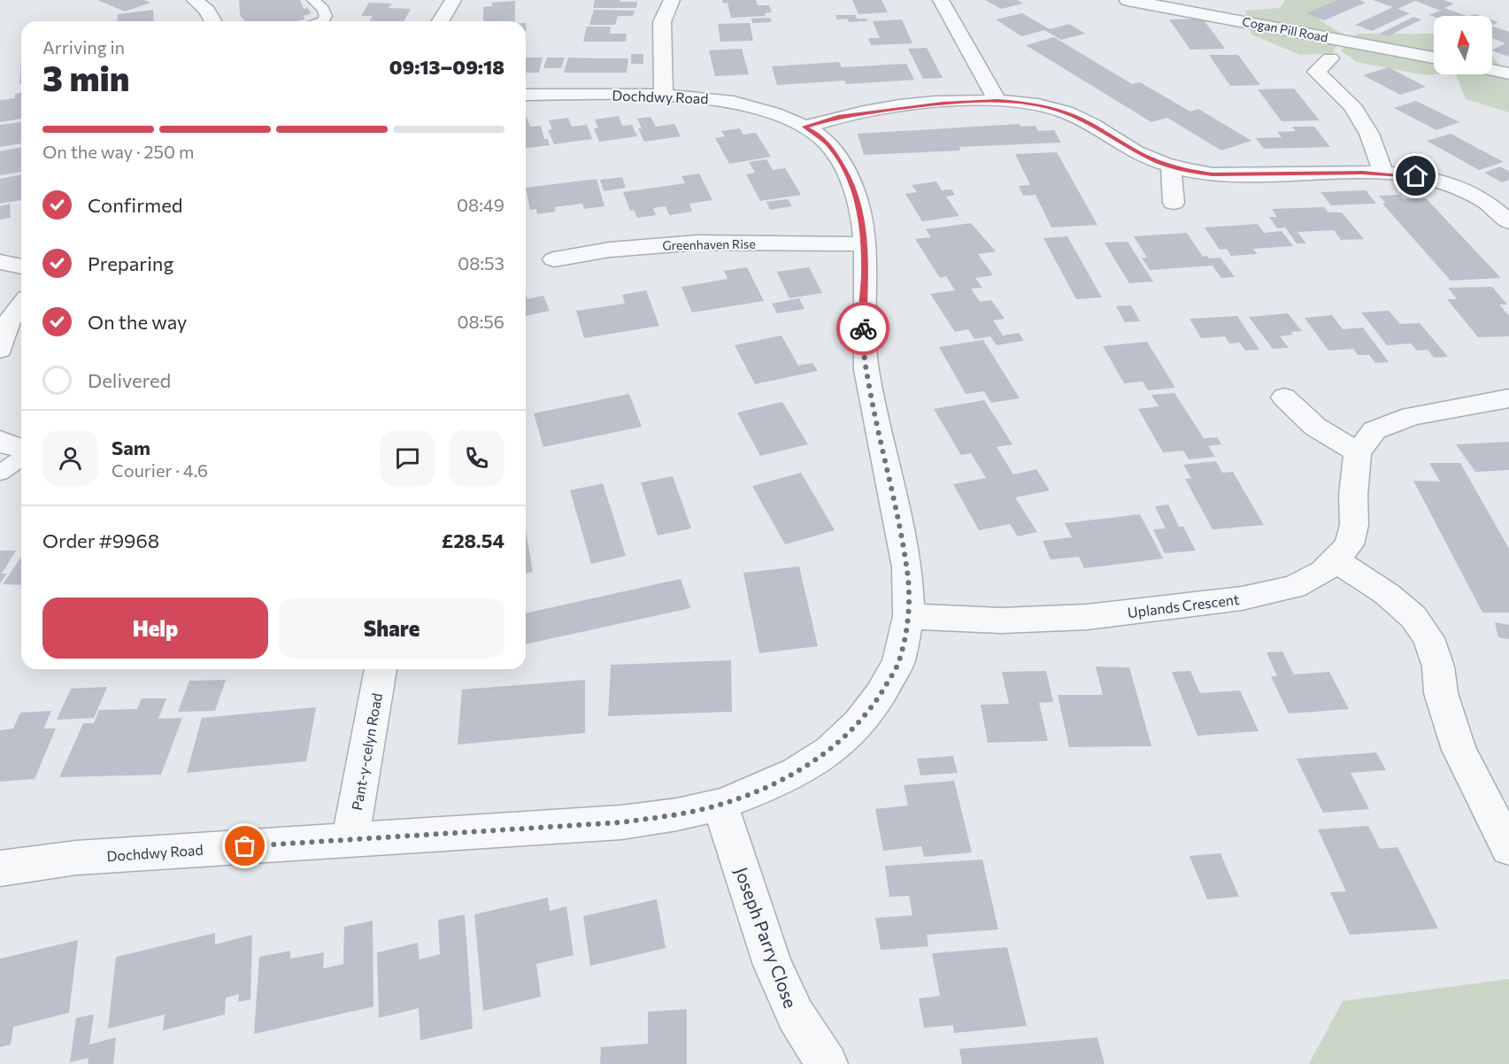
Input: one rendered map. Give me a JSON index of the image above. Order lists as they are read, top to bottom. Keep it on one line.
{"streets":{"street":["Cogan Pill Road","Dochdwy Road","Greenhaven Rise","Uplands Crescent","Pant-y-celyn Road","Joseph Parry Close"]},"crossings":[["Dochdwy Road","Greenhaven Rise"],["Dochdwy Road","Uplands Crescent"],["Dochdwy Road","Pant-y-celyn Road"],["Dochdwy Road","Joseph Parry Close"]],"north":"top","page":{"heading":["3 min","Arriving in","09:13–09:18"],"panel":["Sam","Courier · 4.6","Order #9968","£28.54"],"bar":"On the way · 250 m","list":[["Confirmed","08:49"],["Preparing","08:53"],["On the way","08:56"],"Delivered"],"buttons":["Help","Share"]}}
